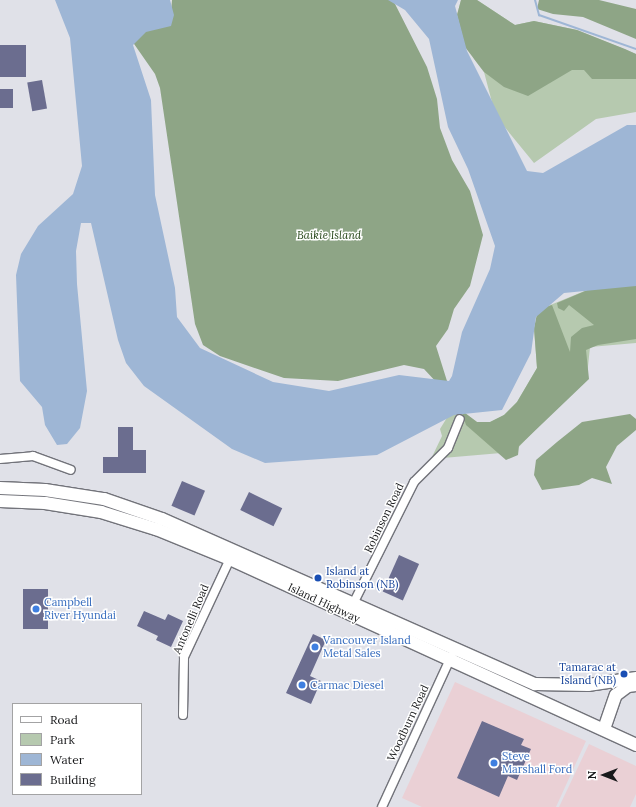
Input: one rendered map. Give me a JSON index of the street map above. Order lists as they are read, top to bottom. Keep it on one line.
{"streets":{"main road":["Island Highway"],"street":["Robinson Road","Antonelli Road","Woodburn Road"]},"crossings":[["Robinson Road","Island Highway"],["Island Highway","Antonelli Road"],["Island Highway","Woodburn Road"]],"parks":["Baikie Island"],"places":["Island at Robinson (NB)","Campbell River Hyundai","Vancouver Island Metal Sales","Tamarac at Island (NB)","Carmac Diesel","Steve Marshall Ford"],"legend":["Road","Park","Water","Building"],"north":"left"}
